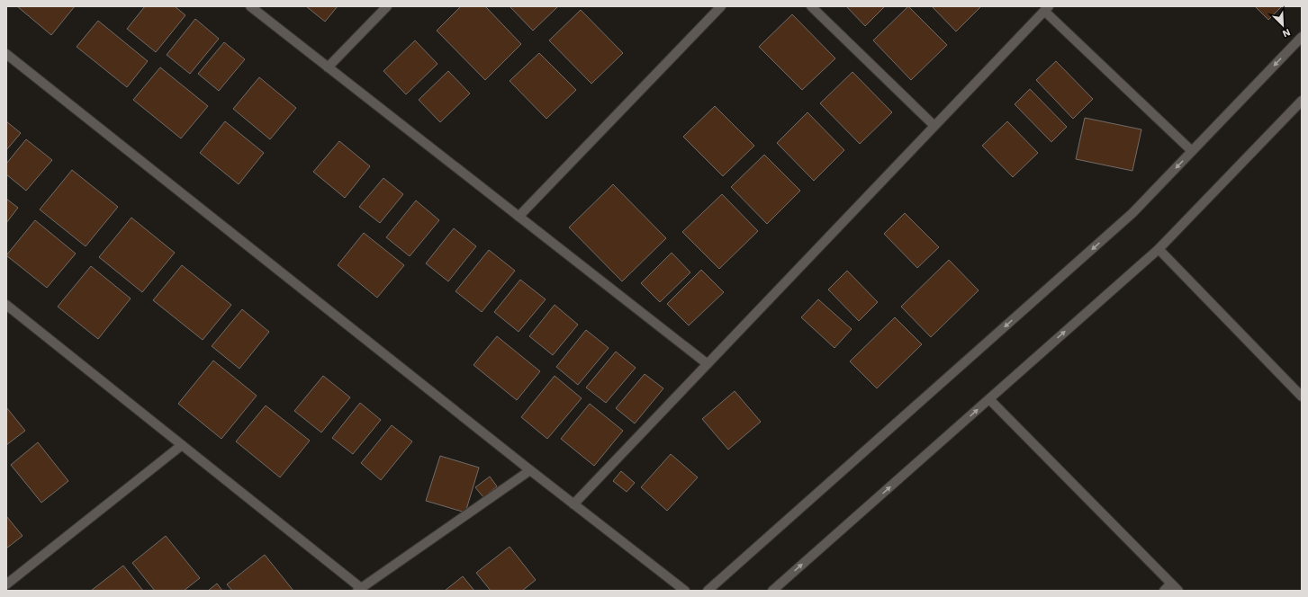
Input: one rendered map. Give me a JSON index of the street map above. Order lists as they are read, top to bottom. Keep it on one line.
{"north":"bottom right"}
